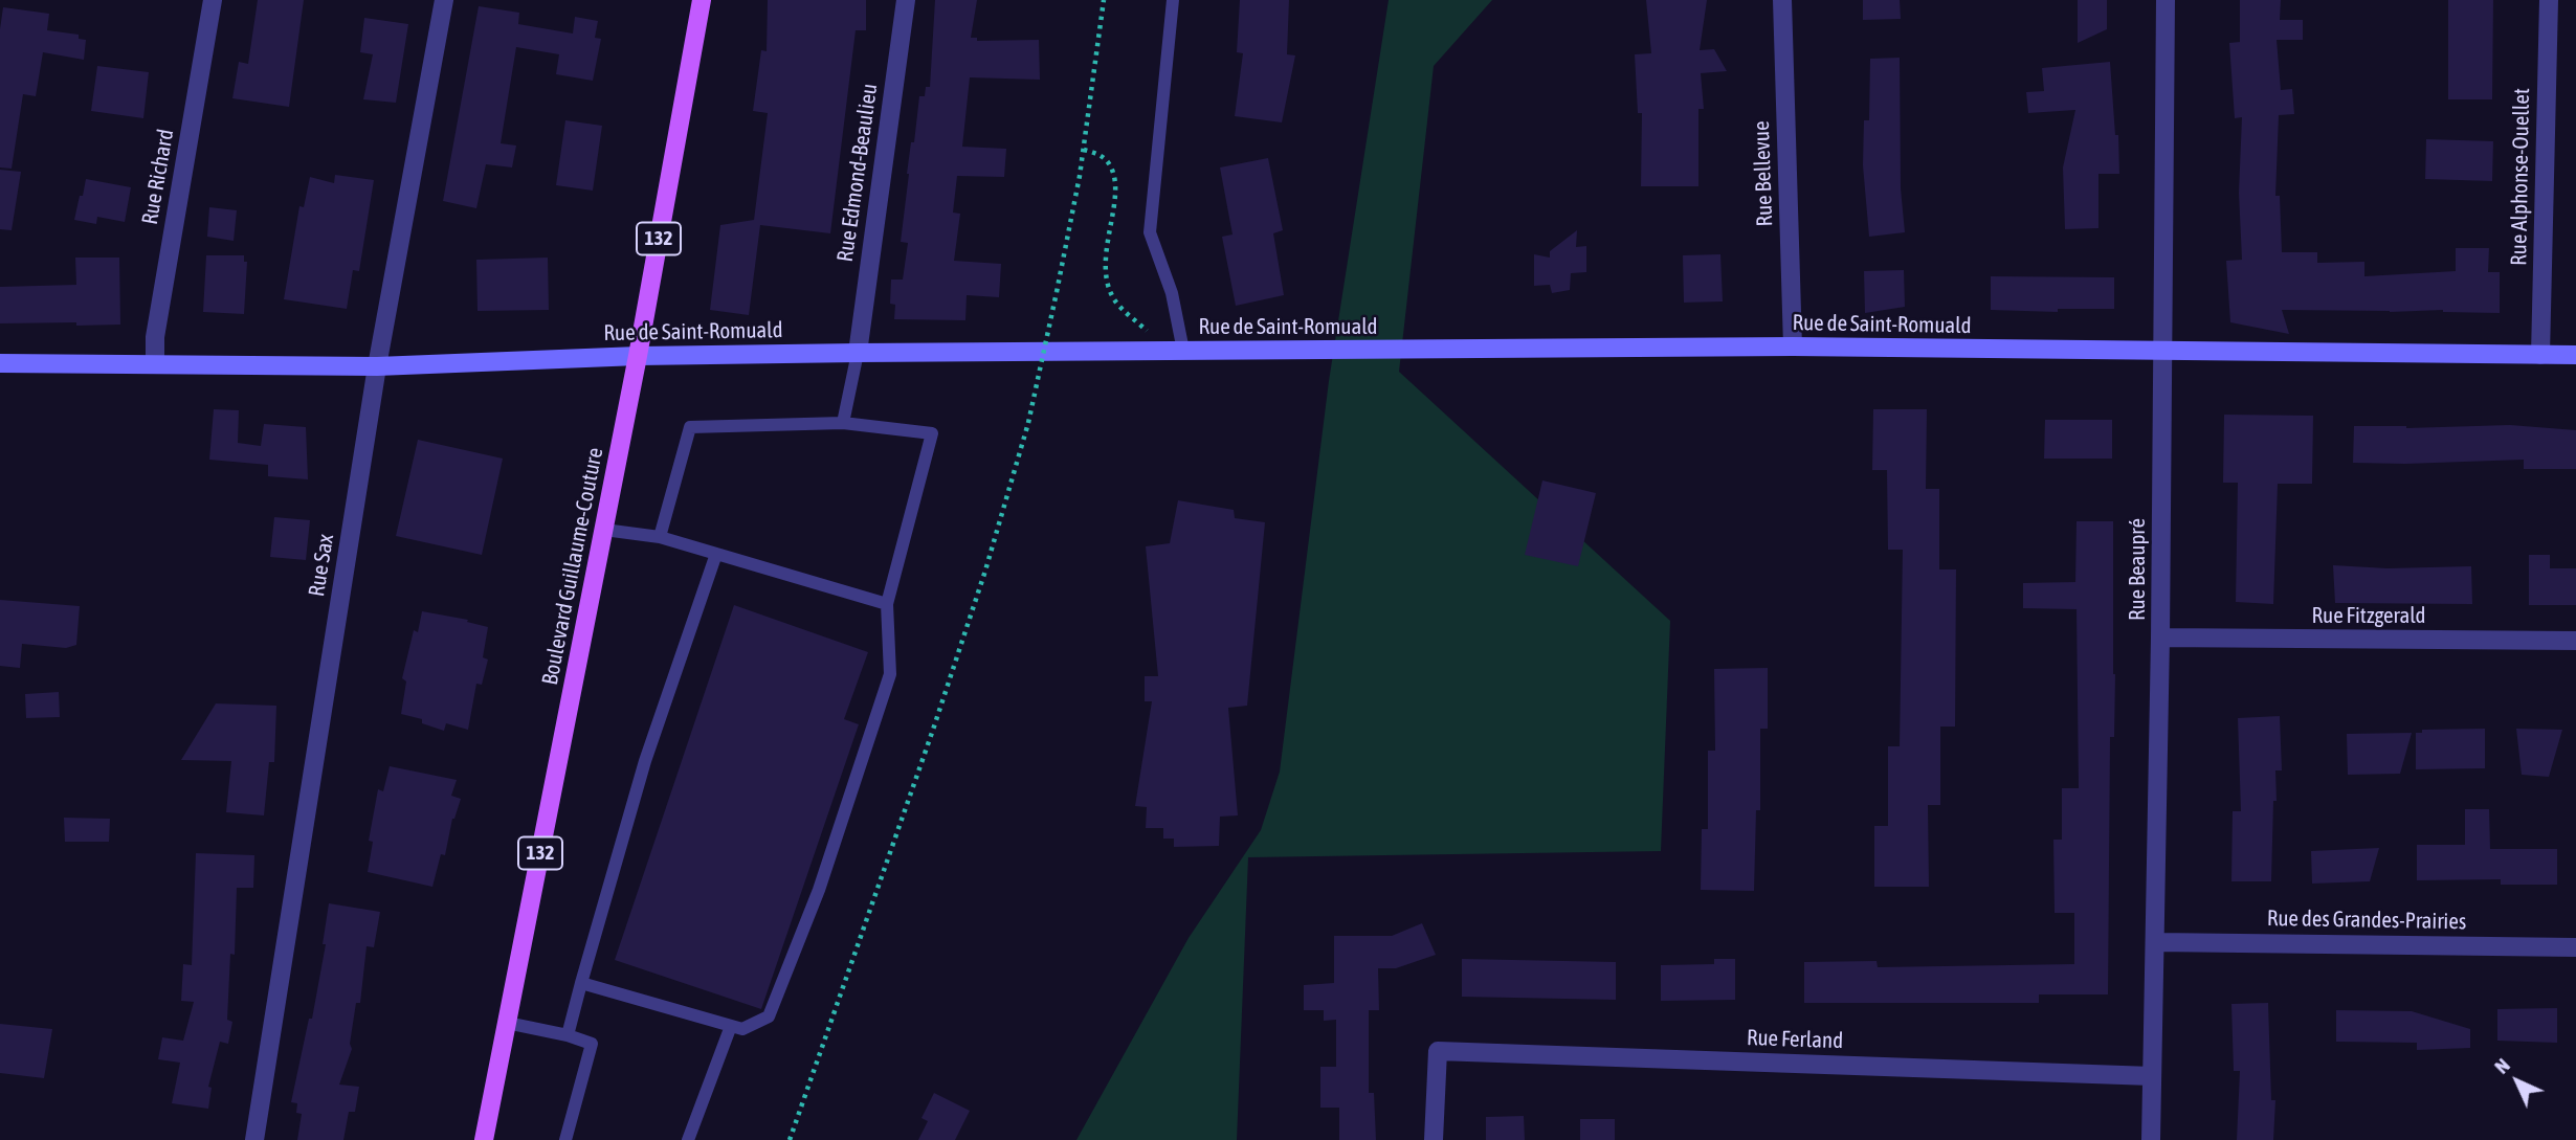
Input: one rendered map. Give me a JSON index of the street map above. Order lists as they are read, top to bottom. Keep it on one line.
{"streets":{"main road":["132","Boulevard Guillaume-Couture"],"street":["Rue Edmond-Beaulieu","Rue Bellevue","Rue Richard","Rue Alphonse-Ouellet","Rue de Saint-Romuald","Rue Sax","Rue Beaupré","Rue Fitzgerald","Rue des Grandes-Prairies","Rue Ferland"]},"crossings":[["Rue Edmond-Beaulieu","Rue de Saint-Romuald"],["Rue Bellevue","Rue de Saint-Romuald"],["Rue Richard","Rue de Saint-Romuald"],["Rue Alphonse-Ouellet","Rue de Saint-Romuald"],["Rue de Saint-Romuald","Rue Sax"],["Rue de Saint-Romuald","Boulevard Guillaume-Couture"],["Rue de Saint-Romuald","Rue Beaupré"],["Rue Beaupré","Rue Fitzgerald"],["Rue Beaupré","Rue des Grandes-Prairies"],["Rue Beaupré","Rue Ferland"]],"north":"top left"}
